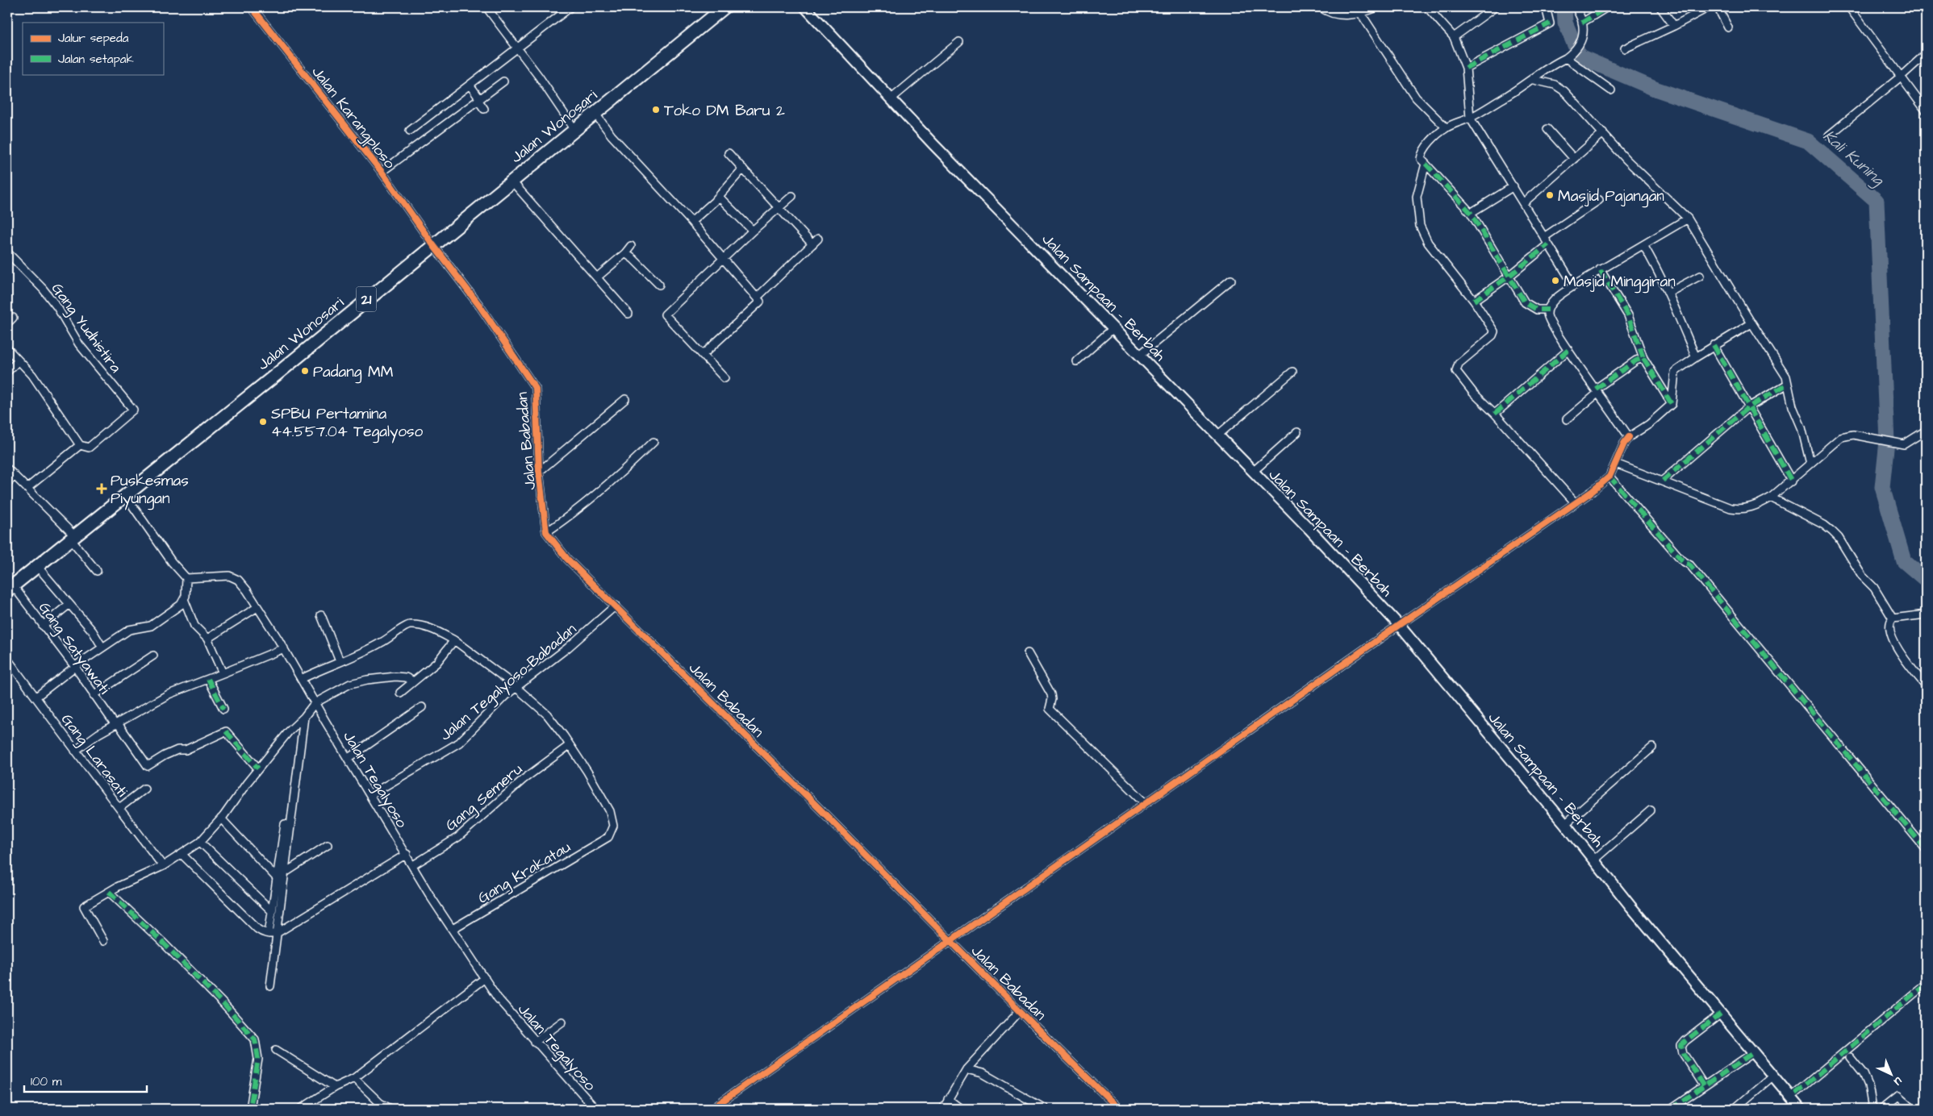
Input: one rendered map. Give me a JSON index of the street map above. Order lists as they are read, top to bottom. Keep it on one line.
{"streets":{"highway":["Jalan Wonosari","21"],"main road":["Jalan Sampaan - Berbah"],"street":["Jalan Karangploso","Gang Yudhistira","Jalan Babadan","Gang Satyawati","Jalan Tegalyoso-Babadan","Gang Larasati","Jalan Tegalyoso","Gang Semeru","Gang Krakatau"]},"crossings":[["Jalan Karangploso","Jalan Wonosari"],["Jalan Karangploso","Jalan Babadan"],["Jalan Wonosari","Jalan Babadan"],["Jalan Wonosari","Gang Satyawati"],["Jalan Babadan","Jalan Tegalyoso-Babadan"],["Jalan Tegalyoso-Babadan","Jalan Tegalyoso"],["Jalan Tegalyoso","Gang Semeru"],["Jalan Tegalyoso","Gang Krakatau"],["Gang Semeru","Gang Krakatau"]],"water":["Kali Kuning"],"places":{"other":["Toko DM Baru 2","Masjid Pajangan","Masjid Minggiran","Padang MM","SPBU Pertamina 44.557.04 Tegalyoso"],"health":["Puskesmas Piyungan"]},"legend":["Jalur sepeda","Jalan setapak"],"scale_bar":"100 m","north":"bottom right"}
